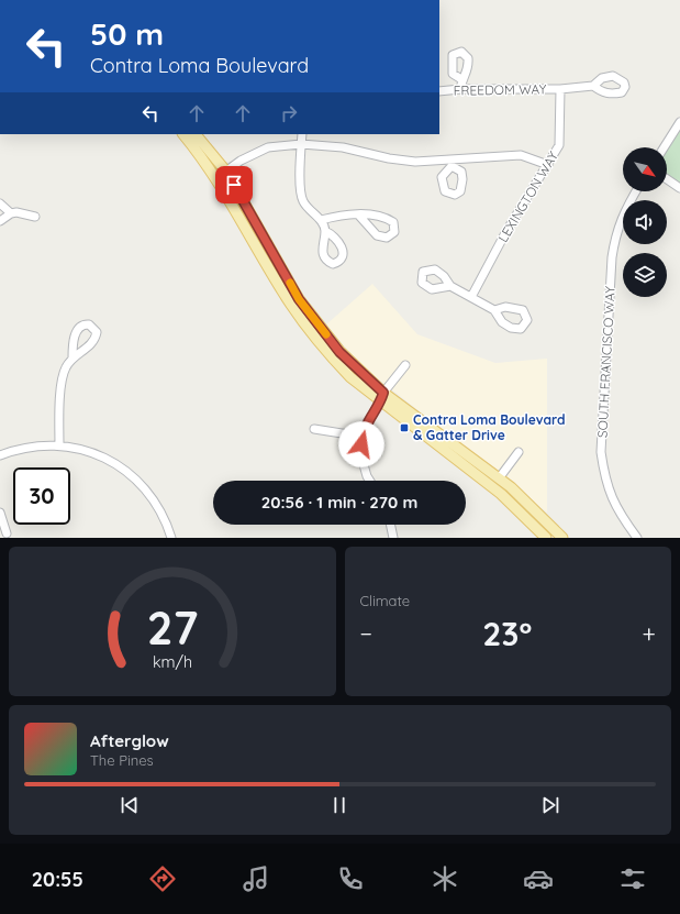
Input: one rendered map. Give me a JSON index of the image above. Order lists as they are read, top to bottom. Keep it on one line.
{"streets":{"street":["FREEDOM WAY","LEXINGTON WAY","SOUTH FRANCISCO WAY"]},"crossings":[["FREEDOM WAY","LEXINGTON WAY"]],"places":{"transit":["Contra Loma Boulevard & Gatter Drive"]},"north":"bottom right","page":{"turn":["50 m","Contra Loma Boulevard"],"limit":"30","trip":"20:56 · 1 min · 270 m","tile":"Climate","heat":["−","23°","+"],"song":["Afterglow","The Pines"],"tabs":"20:55","gauge":["27","km/h"]}}
